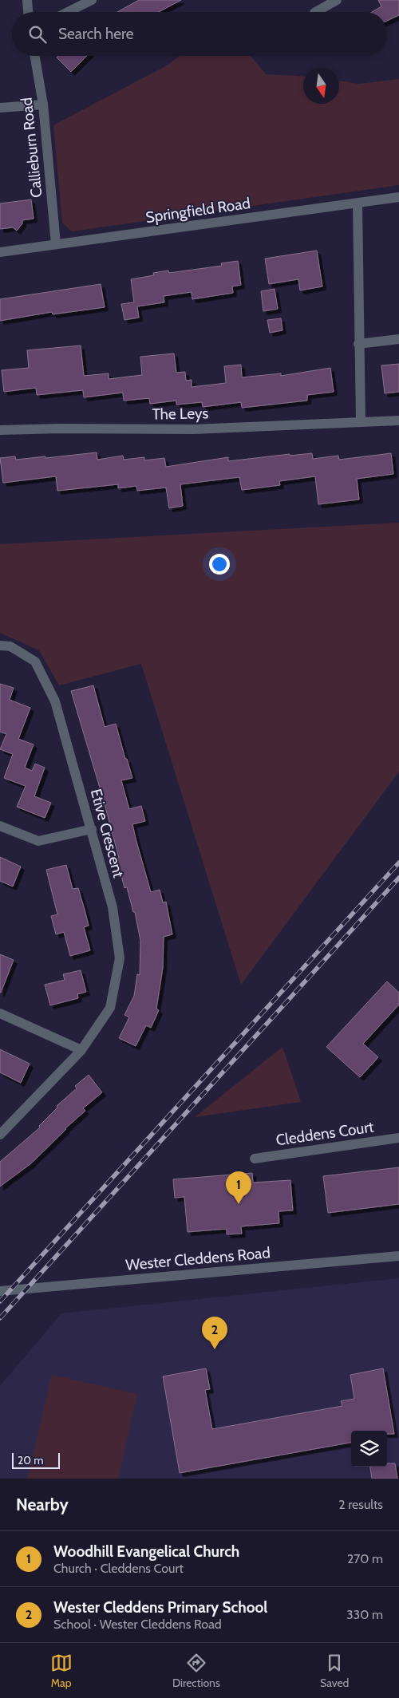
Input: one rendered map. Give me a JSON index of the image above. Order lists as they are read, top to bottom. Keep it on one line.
{"streets":{"street":["Callieburn Road","Springfield Road","The Leys","Etive Crescent","Cleddens Court","Wester Cleddens Road"]},"crossings":[["Callieburn Road","Springfield Road"]],"scale_bar":"20 m","north":"bottom","page":{"search":"Search here","pins":["1","2"],"scale":"20 m","heading":["Nearby","2 results"],"list":[{"mark":"1","name":"Woodhill Evangelical Church","note":"Church · Cleddens Court","value":"270 m"},{"mark":"2","name":"Wester Cleddens Primary School","note":"School · Wester Cleddens Road","value":"330 m"}],"nav":["Map","Directions","Saved"]}}
